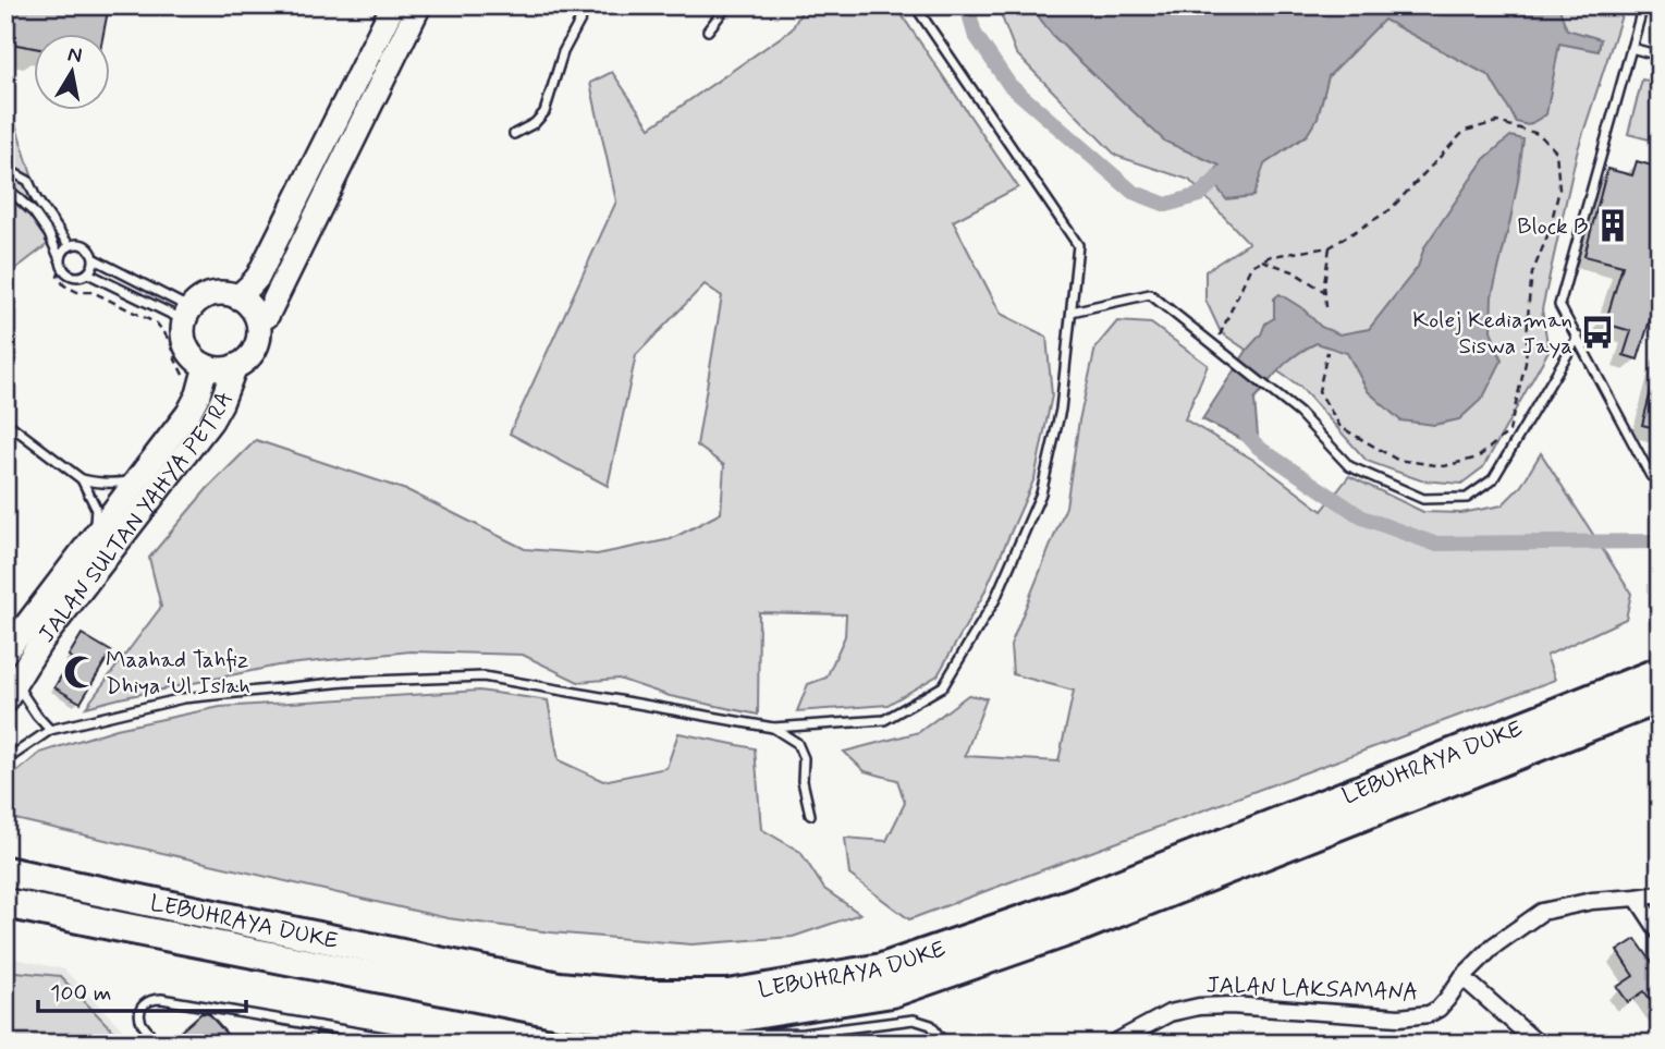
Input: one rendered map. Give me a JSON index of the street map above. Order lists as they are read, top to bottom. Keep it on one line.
{"streets":{"highway":["LEBUHRAYA DUKE"],"main road":["JALAN SULTAN YAHYA PETRA"],"street":["JALAN LAKSAMANA"]},"places":{"building":["Block B"],"bus stop":["Kolej Kediaman Siswa Jaya"],"mosque":["Maahad Tahfiz Dhiya ‘Ul Islah"]},"scale_bar":"100 m","north":"top"}
